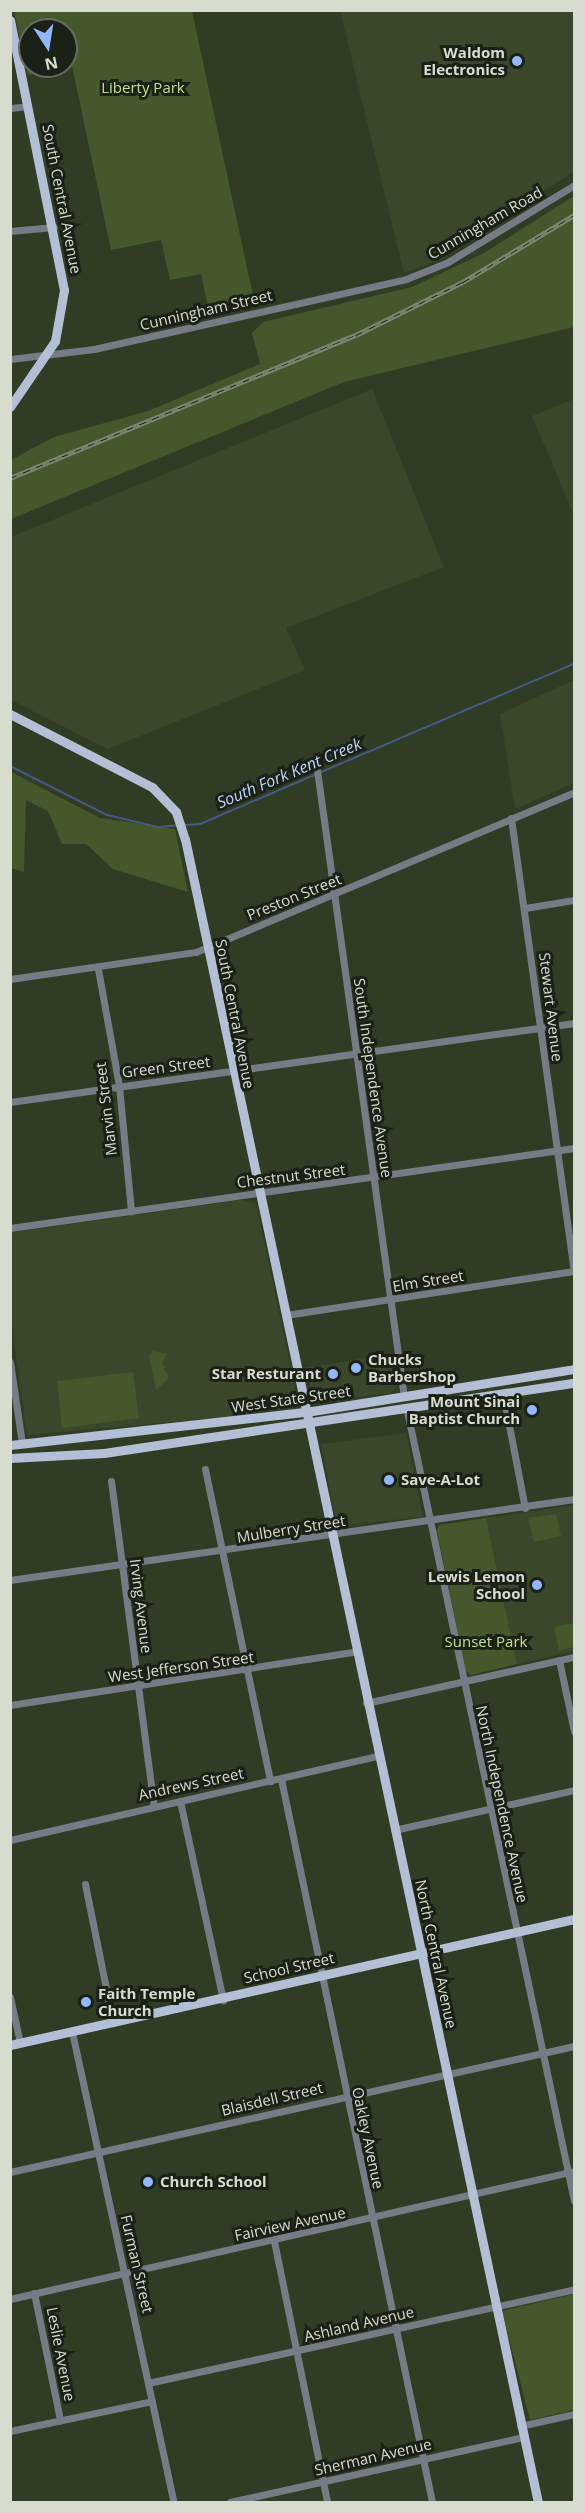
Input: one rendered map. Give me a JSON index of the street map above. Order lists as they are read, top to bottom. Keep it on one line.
{"streets":{"main road":["South Central Avenue","West State Street","North Central Avenue","School Street"],"street":["Cunningham Road","Cunningham Street","Preston Street","Stewart Avenue","Green Street","South Independence Avenue","Marvin Street","Chestnut Street","Elm Street","Mulberry Street","Irving Avenue","West Jefferson Street","Andrews Street","North Independence Avenue","Blaisdell Street","Oakley Avenue","Fairview Avenue","Furman Street","Ashland Avenue","Leslie Avenue","Sherman Avenue"]},"crossings":[["South Central Avenue","Cunningham Street"],["South Central Avenue","Preston Street"],["South Central Avenue","Green Street"],["South Central Avenue","Chestnut Street"],["South Central Avenue","Elm Street"],["South Central Avenue","West State Street"],["South Central Avenue","North Central Avenue"],["Cunningham Road","Cunningham Street"],["Preston Street","Stewart Avenue"],["Preston Street","South Independence Avenue"],["Preston Street","Marvin Street"],["Stewart Avenue","Green Street"],["Stewart Avenue","Chestnut Street"],["Stewart Avenue","Elm Street"],["Green Street","South Independence Avenue"],["Green Street","Marvin Street"],["South Independence Avenue","Chestnut Street"],["South Independence Avenue","Elm Street"],["South Independence Avenue","West State Street"],["Marvin Street","Chestnut Street"],["West State Street","North Independence Avenue"],["West State Street","North Central Avenue"],["Mulberry Street","Irving Avenue"],["Mulberry Street","North Independence Avenue"],["Mulberry Street","North Central Avenue"],["Irving Avenue","West Jefferson Street"],["Irving Avenue","Andrews Street"],["West Jefferson Street","North Central Avenue"],["Andrews Street","North Central Avenue"],["Andrews Street","Oakley Avenue"],["North Independence Avenue","School Street"],["North Independence Avenue","Blaisdell Street"],["North Independence Avenue","Fairview Avenue"],["North Central Avenue","School Street"],["North Central Avenue","Blaisdell Street"],["North Central Avenue","Fairview Avenue"],["North Central Avenue","Ashland Avenue"],["North Central Avenue","Sherman Avenue"],["School Street","Oakley Avenue"],["School Street","Furman Street"],["Blaisdell Street","Oakley Avenue"],["Blaisdell Street","Furman Street"],["Oakley Avenue","Fairview Avenue"],["Oakley Avenue","Ashland Avenue"],["Oakley Avenue","Sherman Avenue"],["Fairview Avenue","Furman Street"],["Fairview Avenue","Leslie Avenue"],["Furman Street","Ashland Avenue"]],"water":["South Fork Kent Creek"],"parks":["Liberty Park","Sunset Park"],"places":["Waldom Electronics","Chucks BarberShop","Star Resturant","Mount Sinai Baptist Church","Save-A-Lot","Lewis Lemon School","Faith Temple Church","Church School"],"north":"bottom"}
